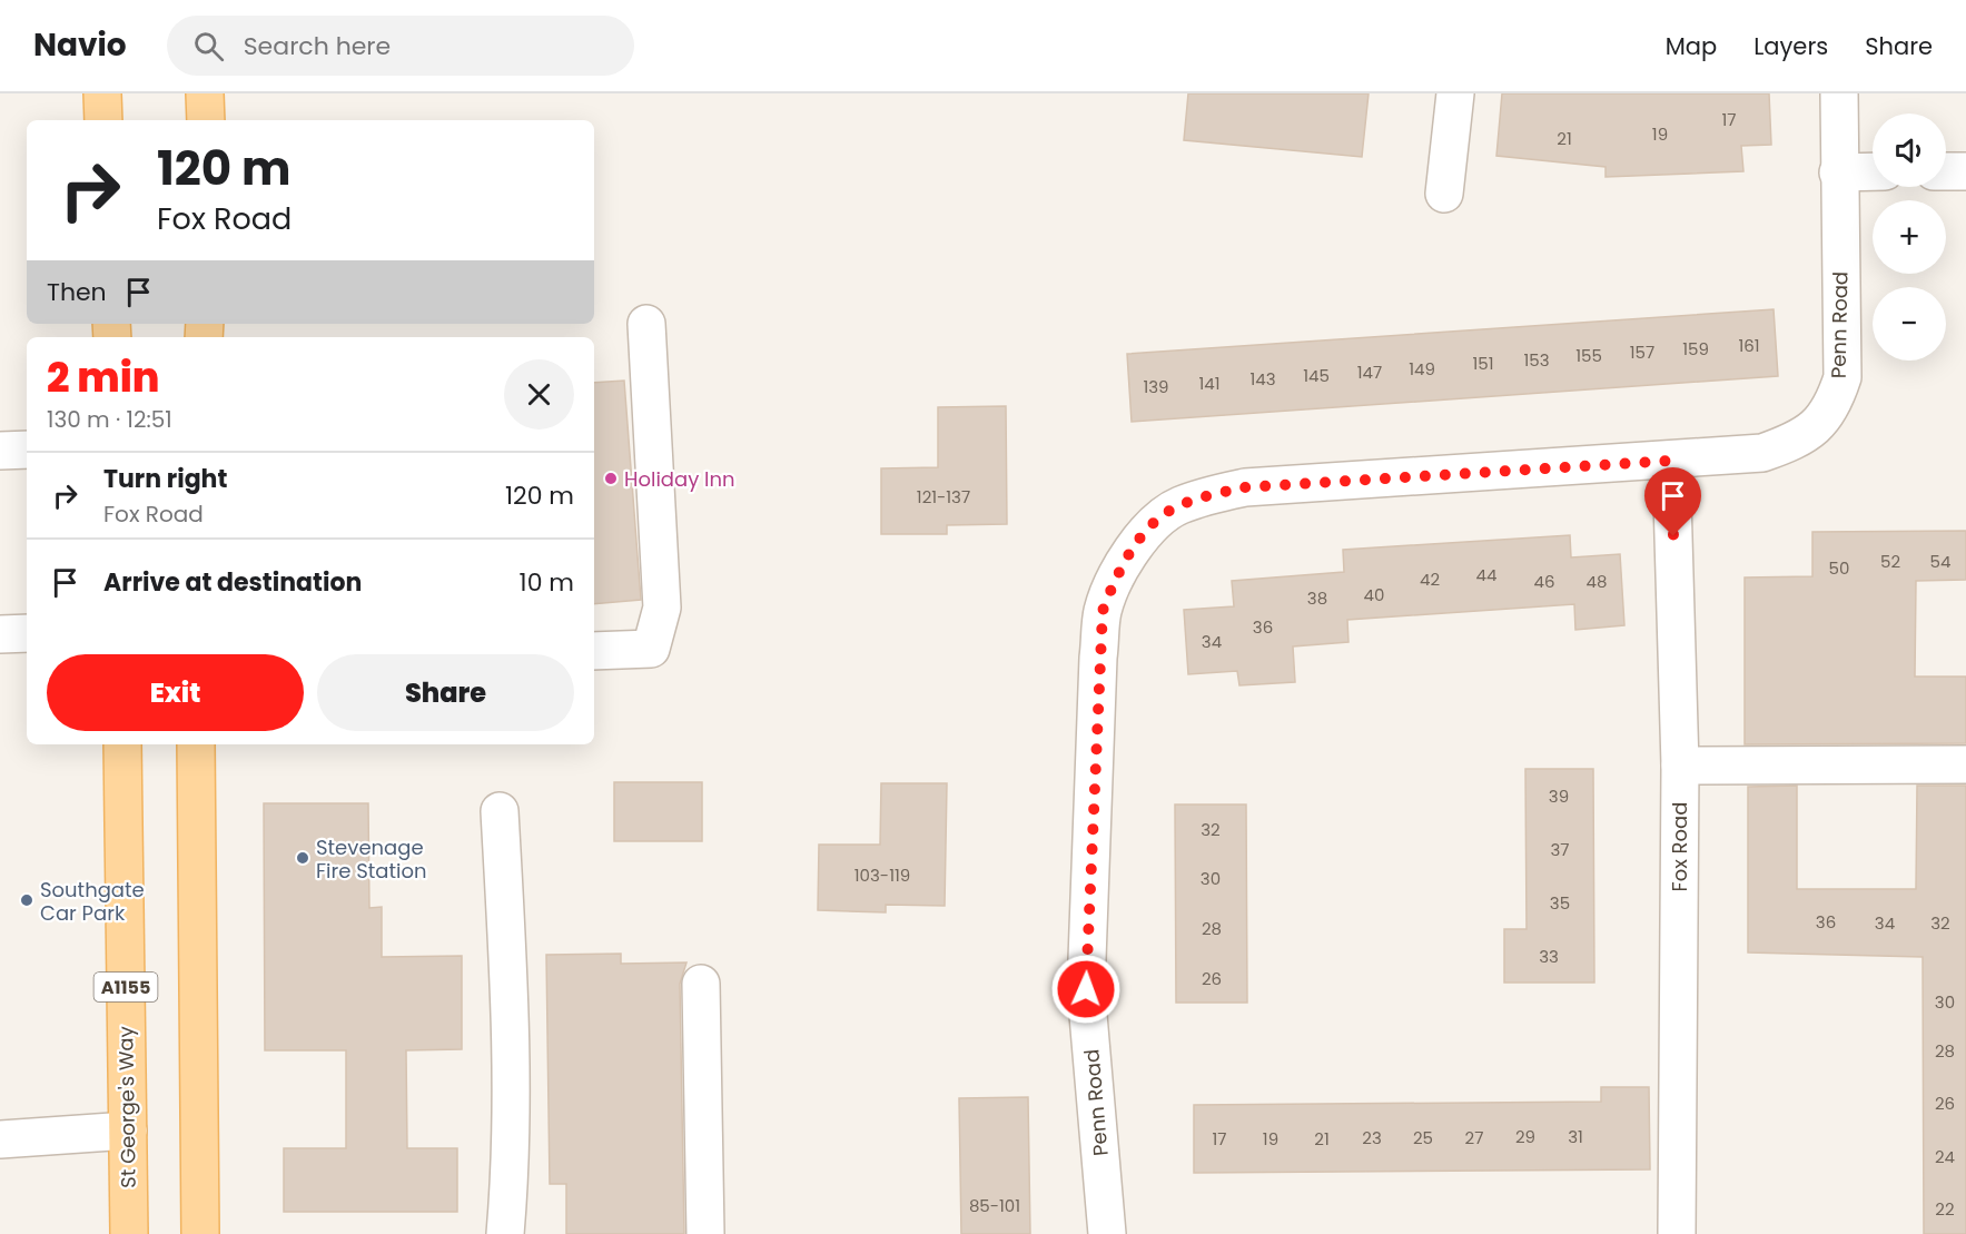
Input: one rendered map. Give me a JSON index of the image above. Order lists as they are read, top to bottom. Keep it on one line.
{"streets":{"main road":["A1155","St George's Way"],"street":["Penn Road","Fox Road"]},"crossings":[["Penn Road","Fox Road"]],"places":["Holiday Inn","Stevenage Fire Station","Southgate Car Park"],"house_numbers":["17","19","21","161","159","157","155","153","151","149","147","145","143","141","139","121-137","52","54","50","44","42","46","48","40","38","36","34","39","32","37","103-119","30","35","36","34","32","28","33","26","30","28","26","29","31","23","25","27","17","19","21","24","85-101","22"],"page":{"header":"Navio","search":"Search here","nav":["Map","Layers","Share"],"map_buttons":["+","−"],"turn":["120 m","Fox Road"],"then":"Then","heading":["2 min","130 m · 12:51"],"list":[{"name":"Turn right","note":"Fox Road","value":"120 m"},{"name":"Arrive at destination","value":"10 m"}],"buttons":["Exit","Share"]}}
